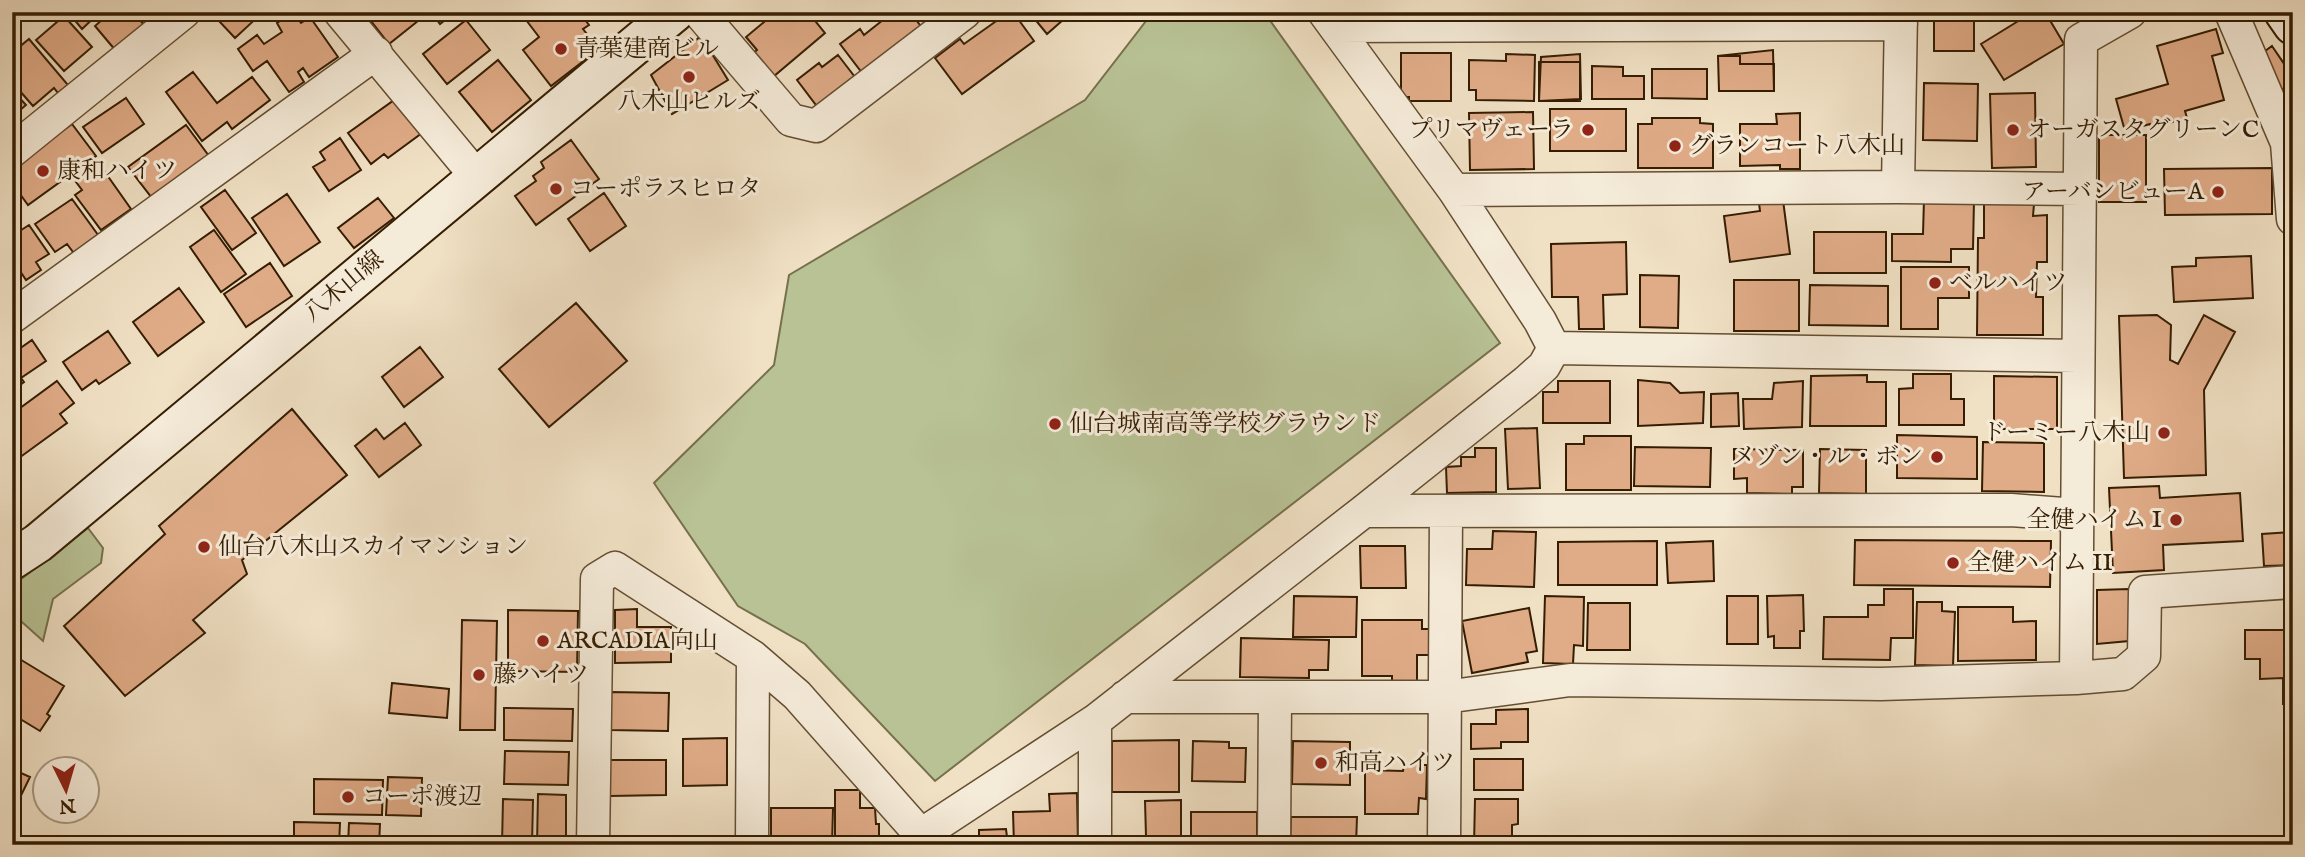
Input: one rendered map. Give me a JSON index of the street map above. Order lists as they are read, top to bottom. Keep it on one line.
{"streets":{"street":["八木山線"]},"places":["青葉建商ビル","八木山ヒルズ","プリマヴェーラ","オーガスタグリーンC","グランコート八木山","康和ハイツ","コーポラスヒロタ","アーバンビューA","ベルハイツ","仙台城南高等学校グラウンド","ドーミー八木山","メゾン・ル・ボン","全健ハイム I","仙台八木山スカイマンション","全健ハイム II","ARCADIA向山","藤ハイツ","和高ハイツ","コーポ渡辺"],"north":"bottom"}
